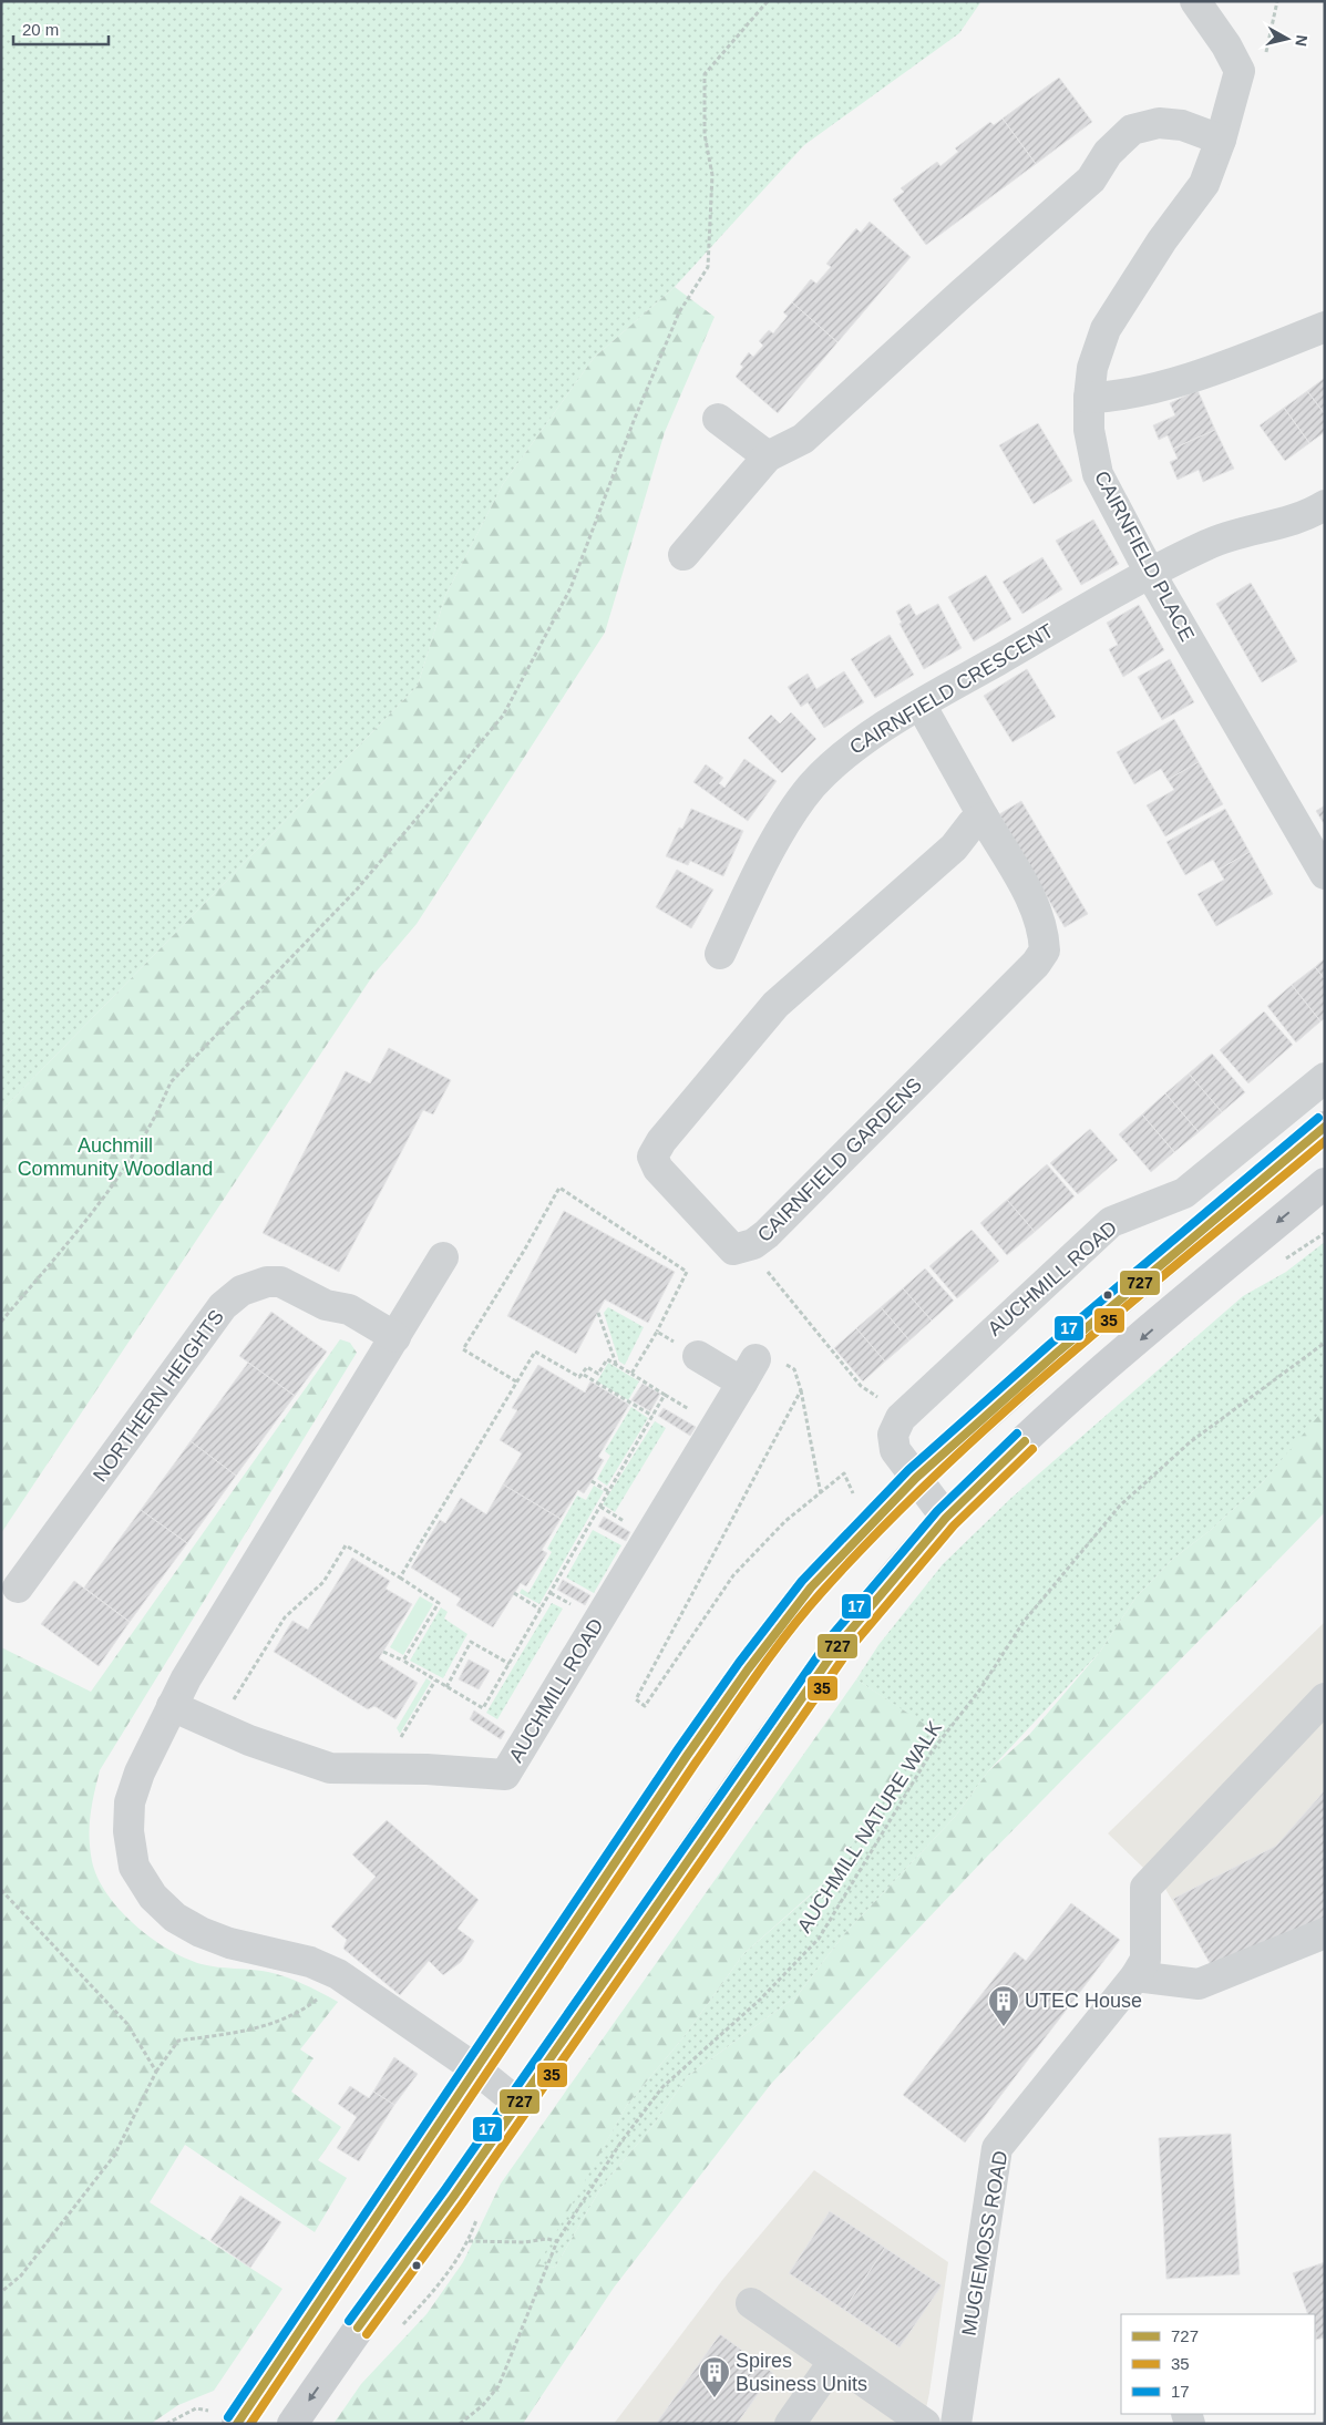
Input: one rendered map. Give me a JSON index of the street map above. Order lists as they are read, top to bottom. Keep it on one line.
{"streets":{"street":["CAIRNFIELD PLACE","CAIRNFIELD CRESCENT","CAIRNFIELD GARDENS","AUCHMILL ROAD","NORTHERN HEIGHTS","MUGIEMOSS ROAD"],"path":["AUCHMILL NATURE WALK"]},"crossings":[["CAIRNFIELD PLACE","CAIRNFIELD CRESCENT"],["CAIRNFIELD CRESCENT","CAIRNFIELD GARDENS"]],"parks":["Auchmill Community Woodland"],"places":{"building":["UTEC House","Spires Business Units"]},"lines":["transit line 17","transit line 727","transit line 35"],"legend":["727","35","17"],"scale_bar":"20 m","north":"right"}
